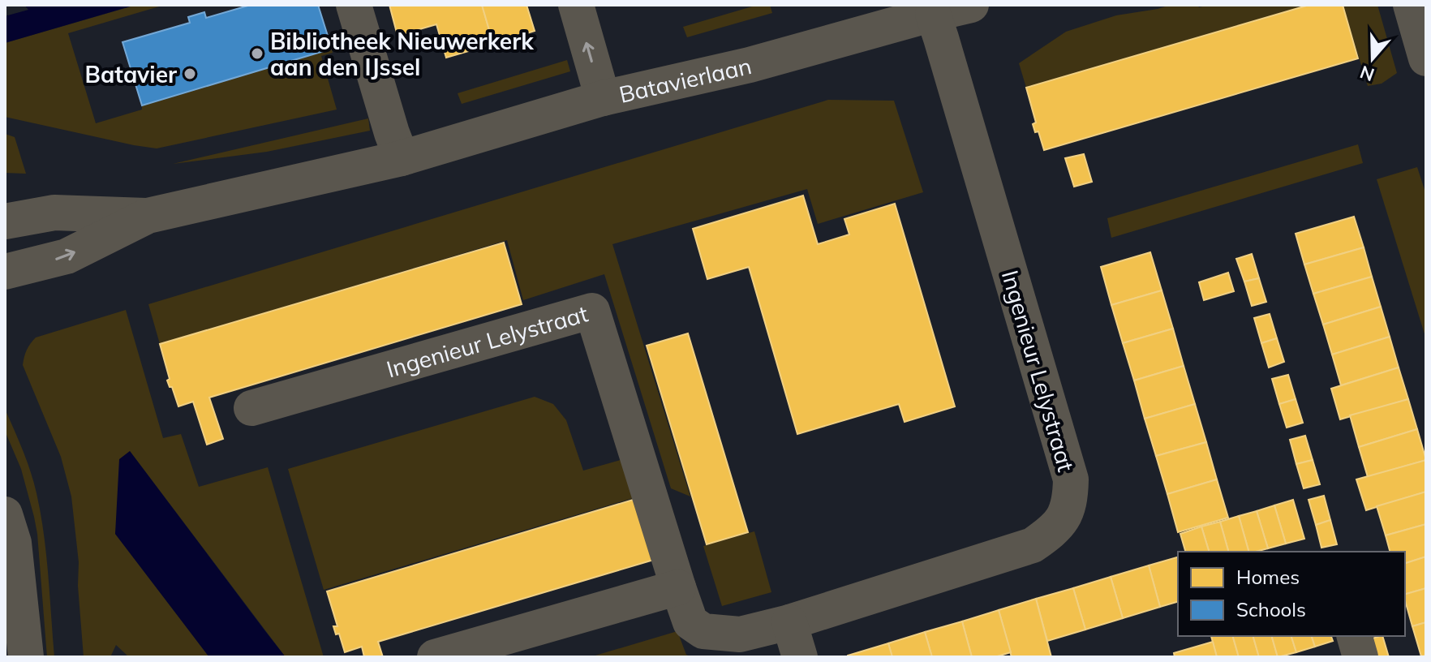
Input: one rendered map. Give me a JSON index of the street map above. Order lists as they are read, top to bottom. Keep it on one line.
{"streets":{"street":["Batavierlaan","Ingenieur Lelystraat"]},"crossings":[["Batavierlaan","Ingenieur Lelystraat"]],"places":["Bibliotheek Nieuwerkerk aan den IJssel","Batavier"],"legend":["Homes","Schools"],"north":"bottom"}
